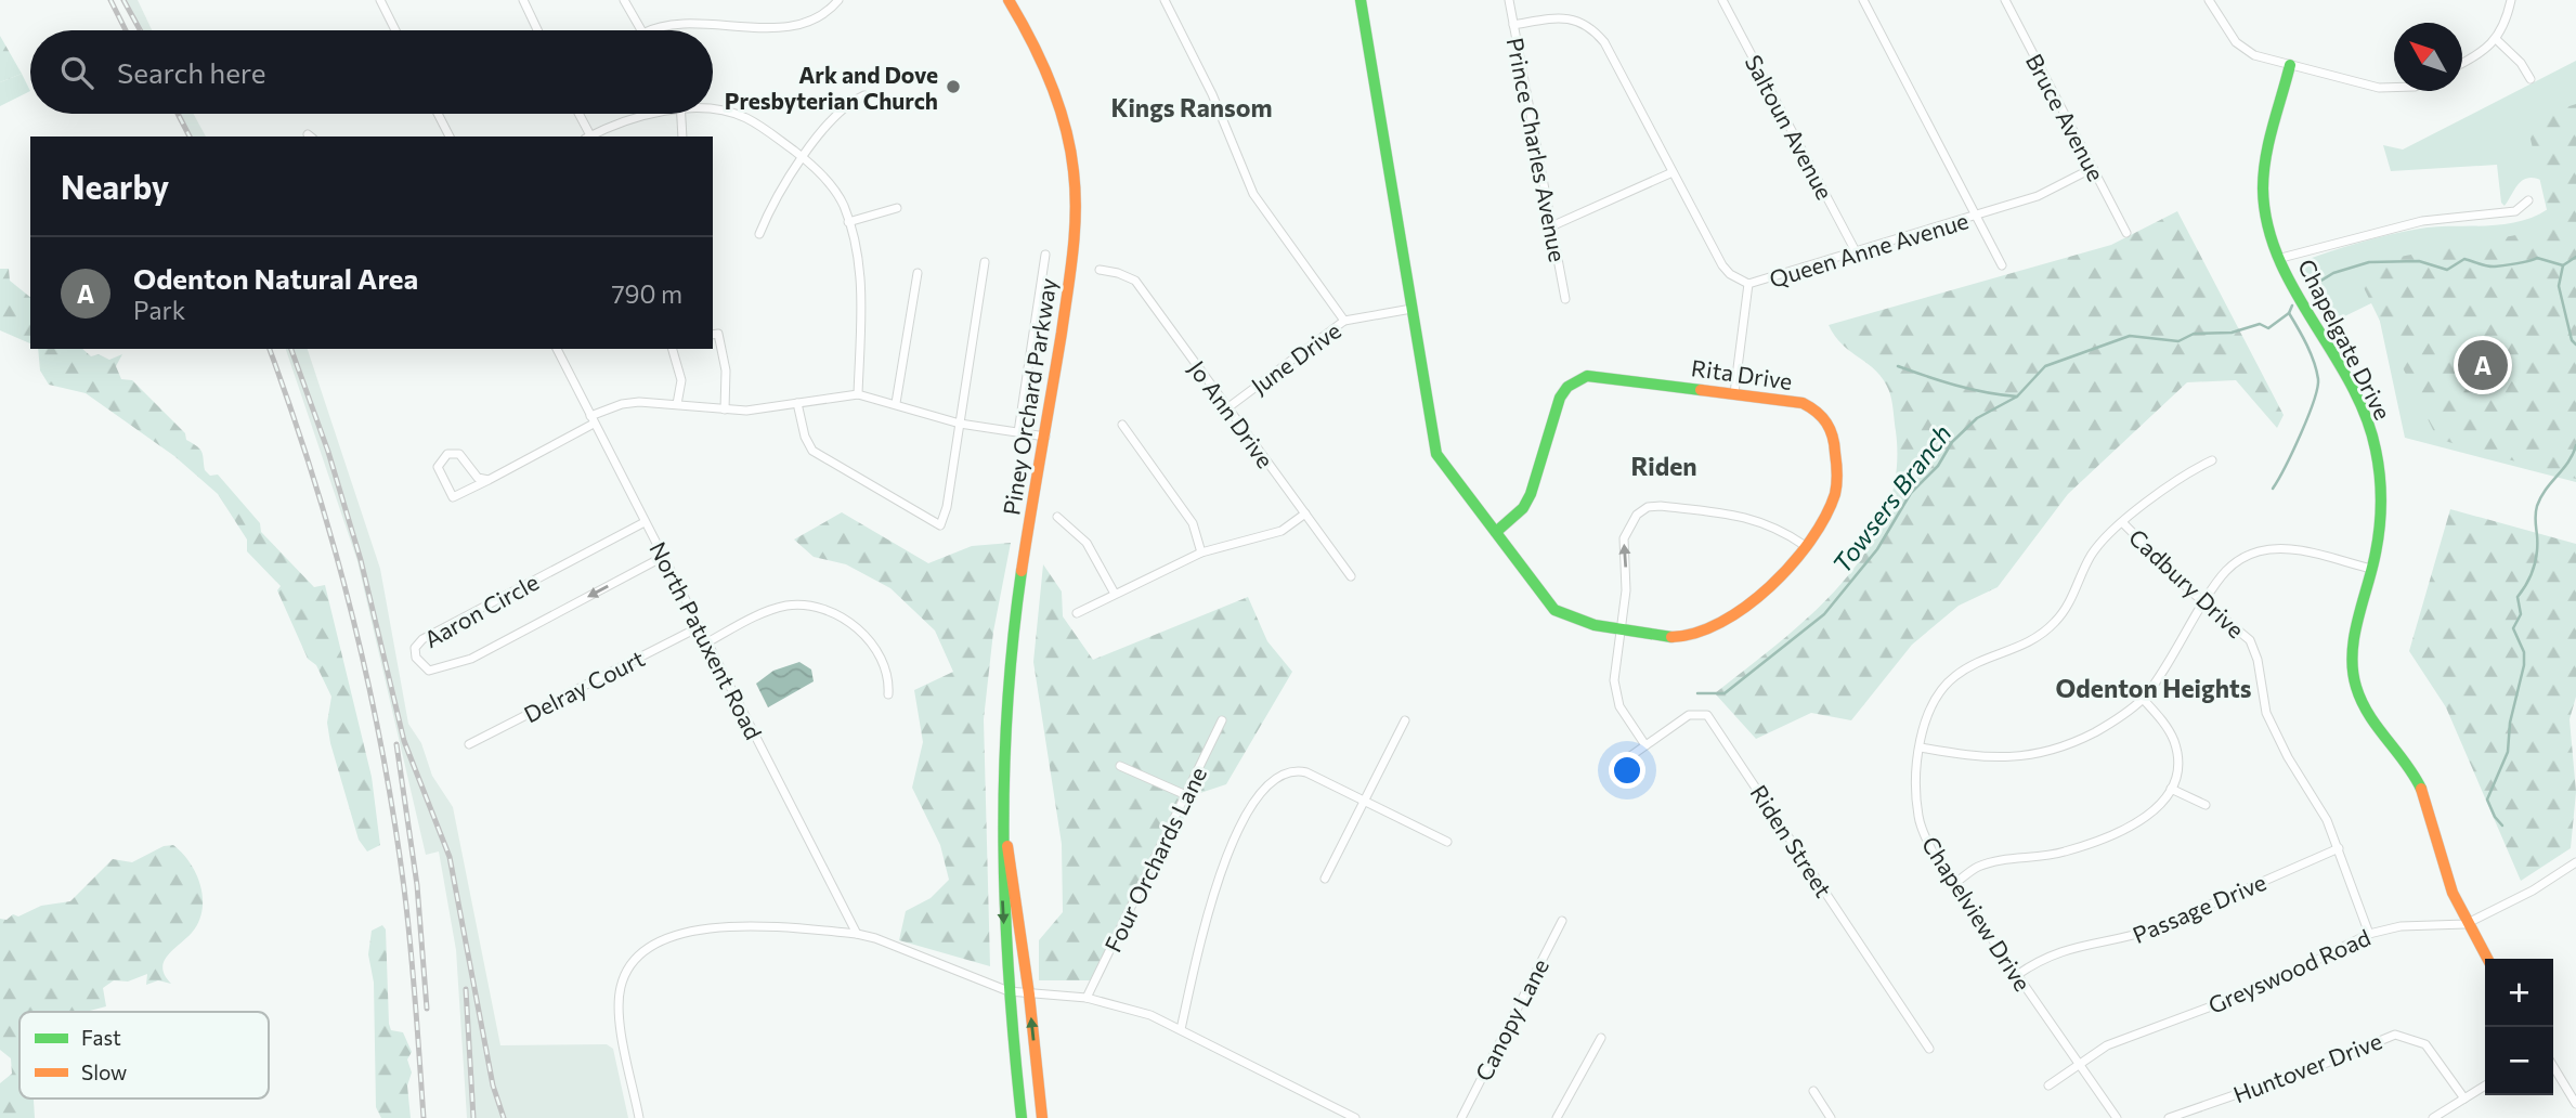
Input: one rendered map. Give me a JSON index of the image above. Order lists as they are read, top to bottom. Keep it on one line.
{"streets":{"street":["Bruce Avenue","Saltoun Avenue","Prince Charles Avenue","Queen Anne Avenue","Chapelgate Drive","June Drive","Rita Drive","Piney Orchard Parkway","Jo Ann Drive","Cadbury Drive","Aaron Circle","North Patuxent Road","Delray Court","Riden Street","Four Orchards Lane","Passage Drive","Chapelview Drive","Greyswood Road","Canopy Lane","Huntover Drive"]},"crossings":[["Bruce Avenue","Queen Anne Avenue"],["Saltoun Avenue","Queen Anne Avenue"],["Prince Charles Avenue","Queen Anne Avenue"],["Chapelgate Drive","Greyswood Road"],["June Drive","Rita Drive"],["June Drive","Jo Ann Drive"],["Cadbury Drive","Passage Drive"],["Cadbury Drive","Chapelview Drive"],["Cadbury Drive","Greyswood Road"],["Aaron Circle","North Patuxent Road"],["North Patuxent Road","Delray Court"],["Passage Drive","Chapelview Drive"],["Chapelview Drive","Greyswood Road"]],"districts":["Kings Ransom","Riden","Odenton Heights"],"water":["Towsers Branch"],"places":["Ark and Dove Presbyterian Church"],"legend":["Fast","Slow"],"north":"top left","page":{"search":"Search here","heading":"Nearby","list":[{"mark":"A","name":"Odenton Natural Area","note":"Park","value":"790 m"}],"pins":"A","map_buttons":["+","−"]}}
